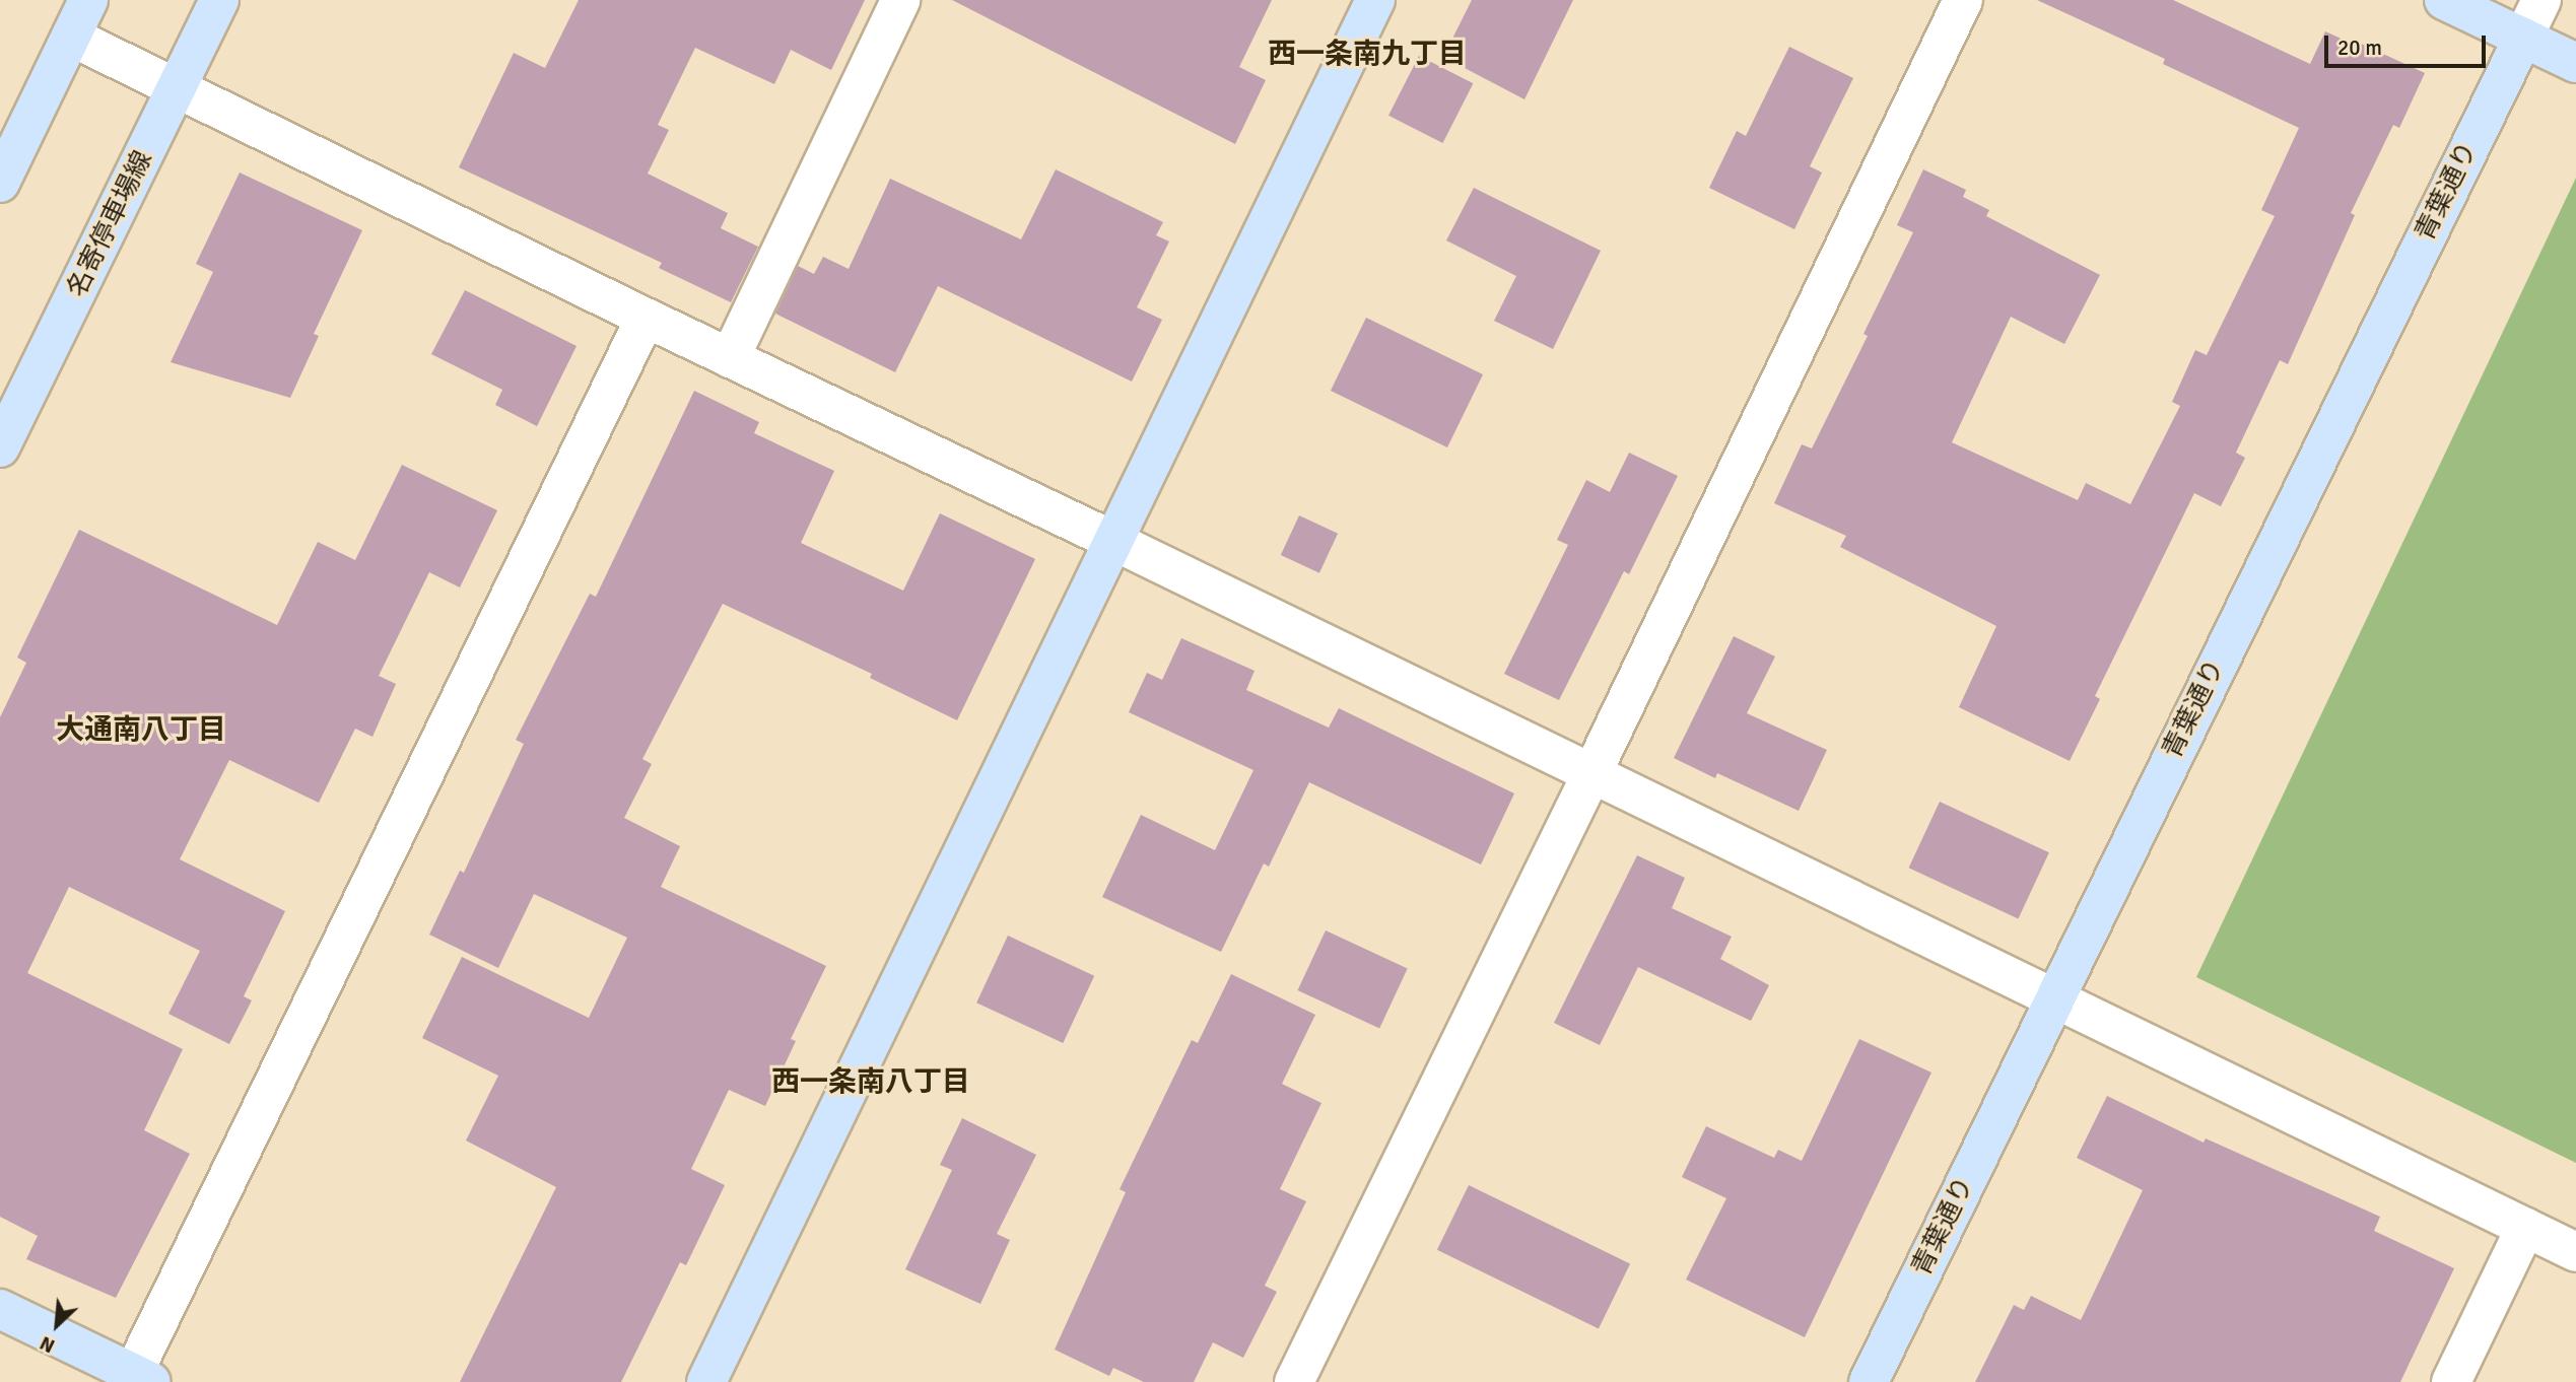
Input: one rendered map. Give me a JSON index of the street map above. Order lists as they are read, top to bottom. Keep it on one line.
{"streets":{"street":["青葉通り","名寄停車場線"]},"districts":["西一条南九丁目","大通南八丁目","西一条南八丁目"],"scale_bar":"20 m","north":"bottom left"}
